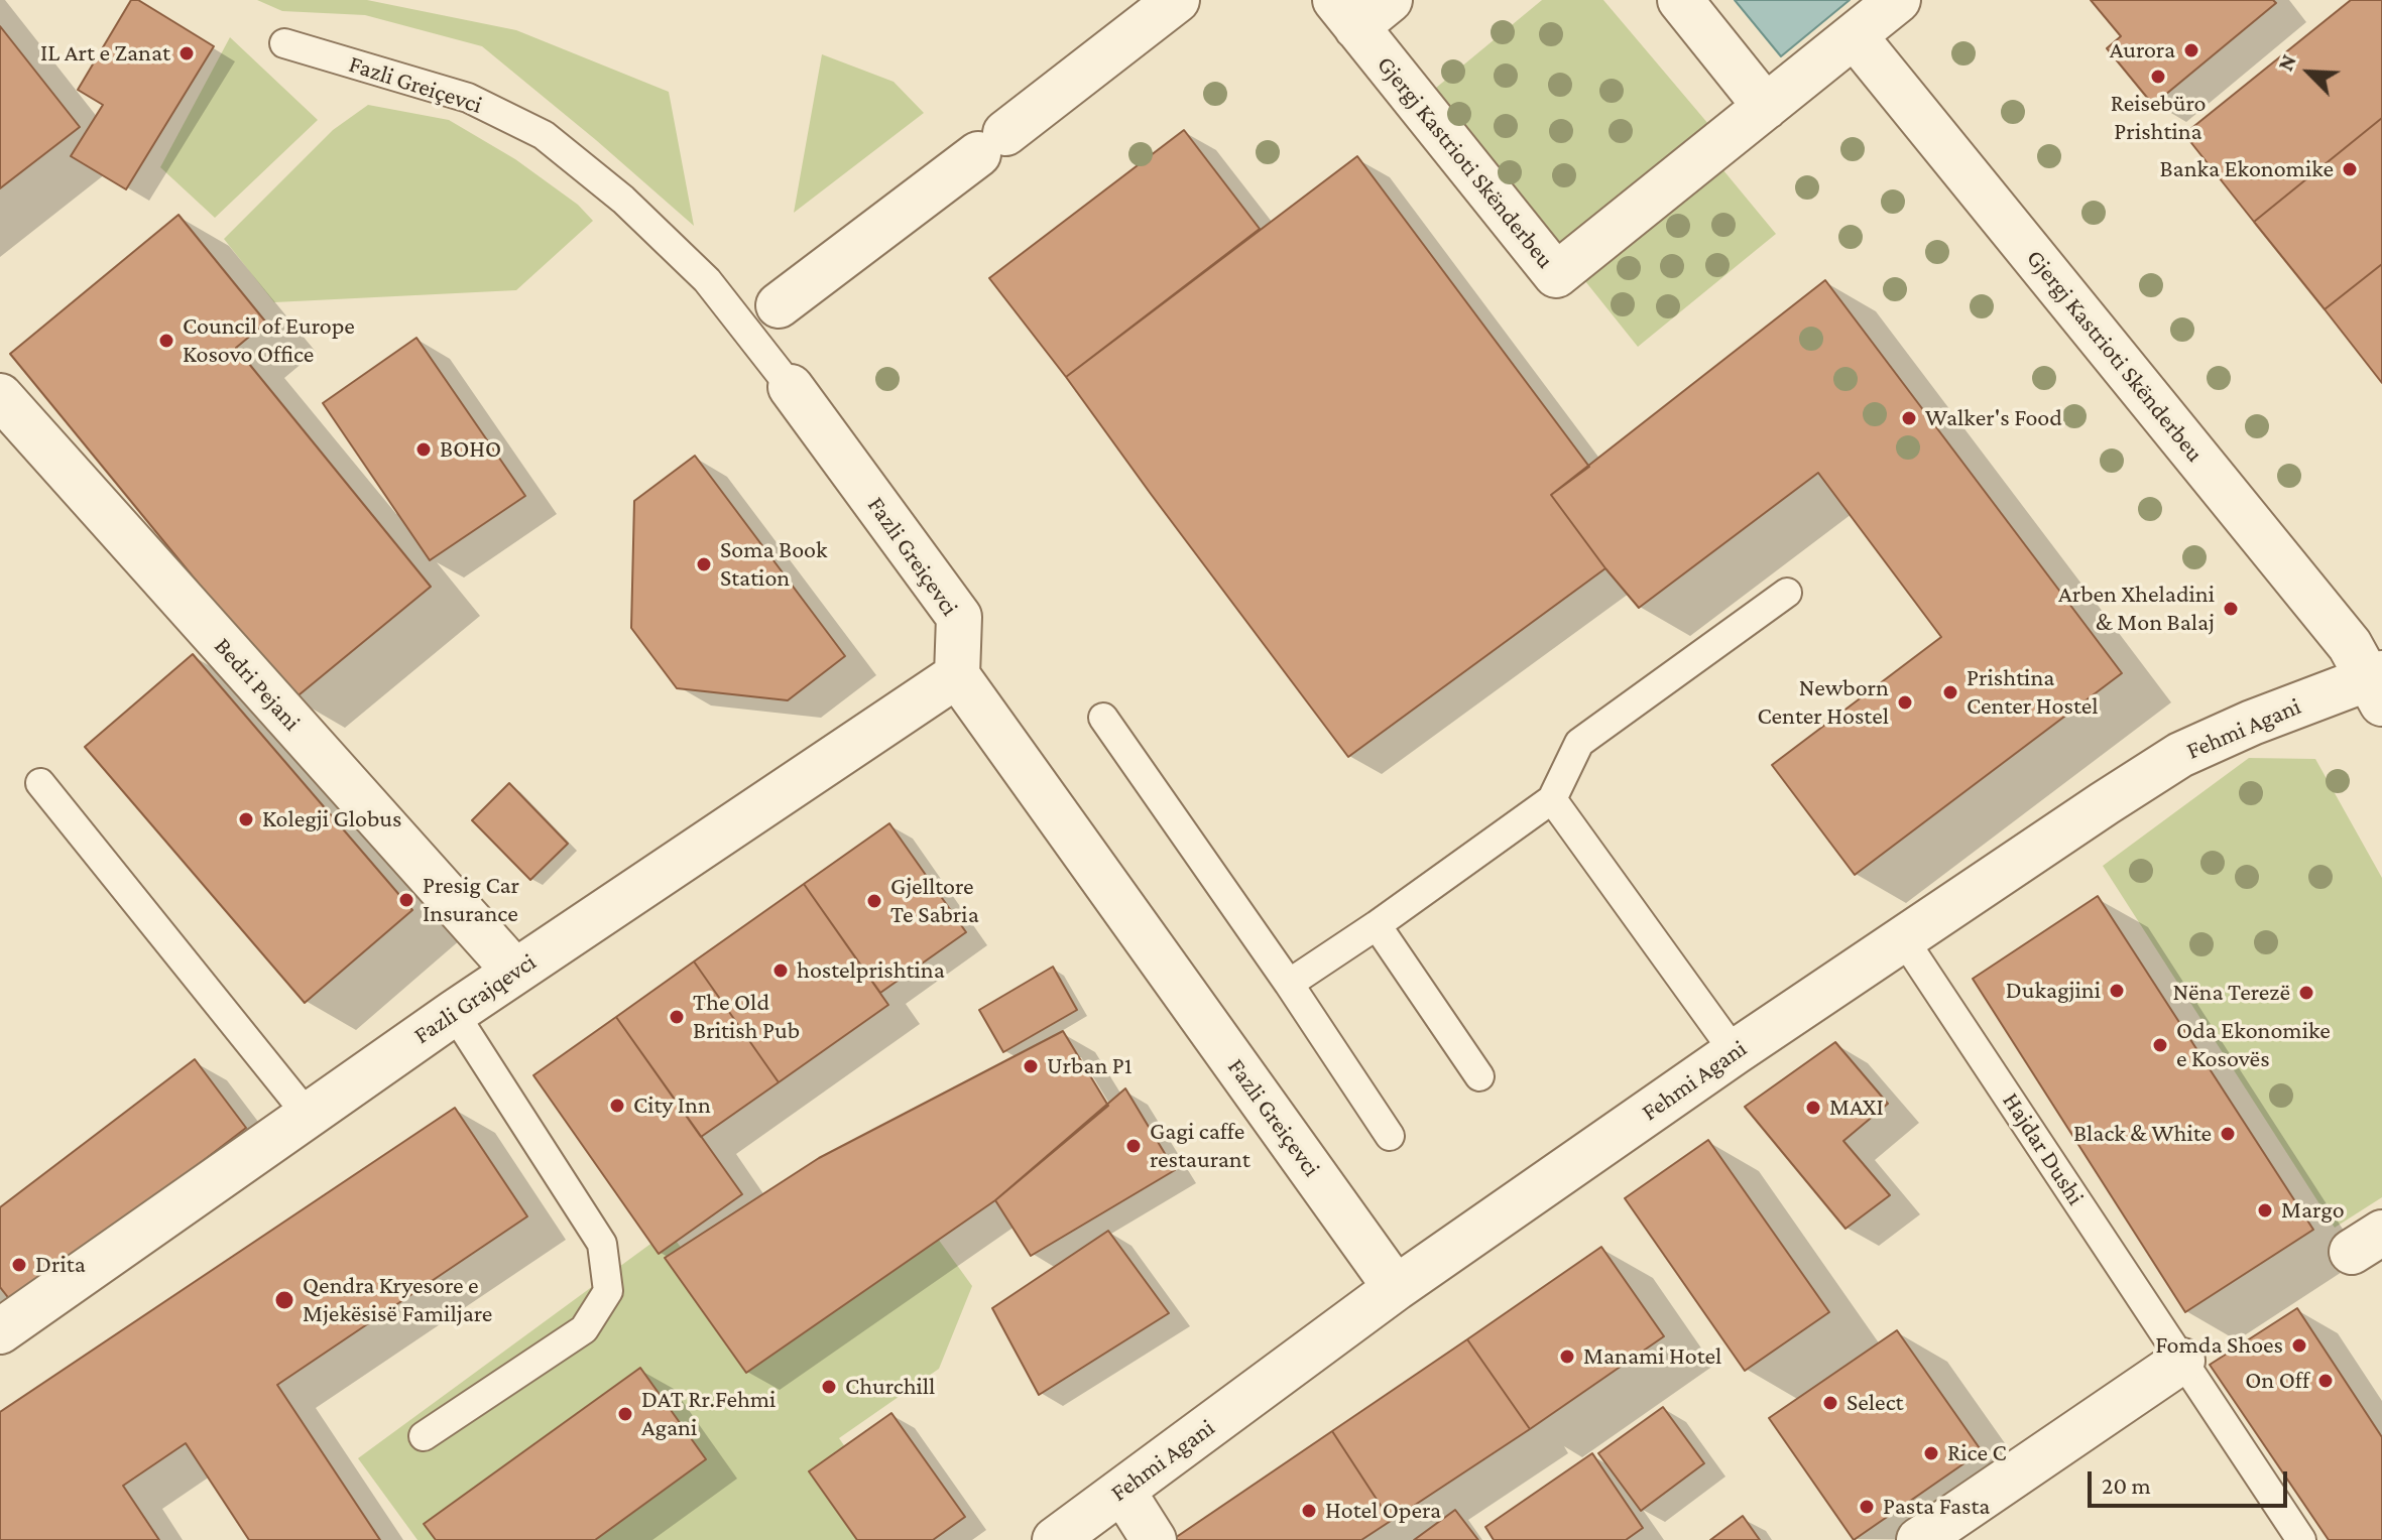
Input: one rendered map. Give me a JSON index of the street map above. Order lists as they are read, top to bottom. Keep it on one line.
{"streets":{"street":["Fazli Greiçevci","Gjergj Kastrioti Skënderbeu","Bedri Pejani","Fehmi Agani","Fazli Grajqevci"],"lane":["Hajdar Dushi"]},"crossings":[["Fazli Greiçevci","Fehmi Agani"],["Fazli Greiçevci","Fazli Grajqevci"],["Gjergj Kastrioti Skënderbeu","Fehmi Agani"],["Bedri Pejani","Fazli Grajqevci"],["Fehmi Agani","Hajdar Dushi"]],"places":["Aurora","IL Art e Zanat","Reisebüro Prishtina","Banka Ekonomike","Council of Europe Kosovo Office","Walker's Food","BOHO","Soma Book Station","Arben Xheladini & Mon Balaj","Prishtina Center Hostel","Newborn Center Hostel","Kolegji Globus","Presig Car Insurance","Gjelltore Te Sabria","hostelprishtina","Dukagjini","Nëna Terezë","The Old British Pub","Oda Ekonomike e Kosovës","Urban P1","City Inn","MAXI","Black & White","Gagi caffe restaurant","Margo","Drita","Qendra Kryesore e Mjekësisë Familjare","Fomda Shoes","Manami Hotel","On Off","Churchill","Select","DAT Rr.Fehmi Agani","Rice C","Pasta Fasta","Hotel Opera"],"scale_bar":"20 m","north":"top left"}
